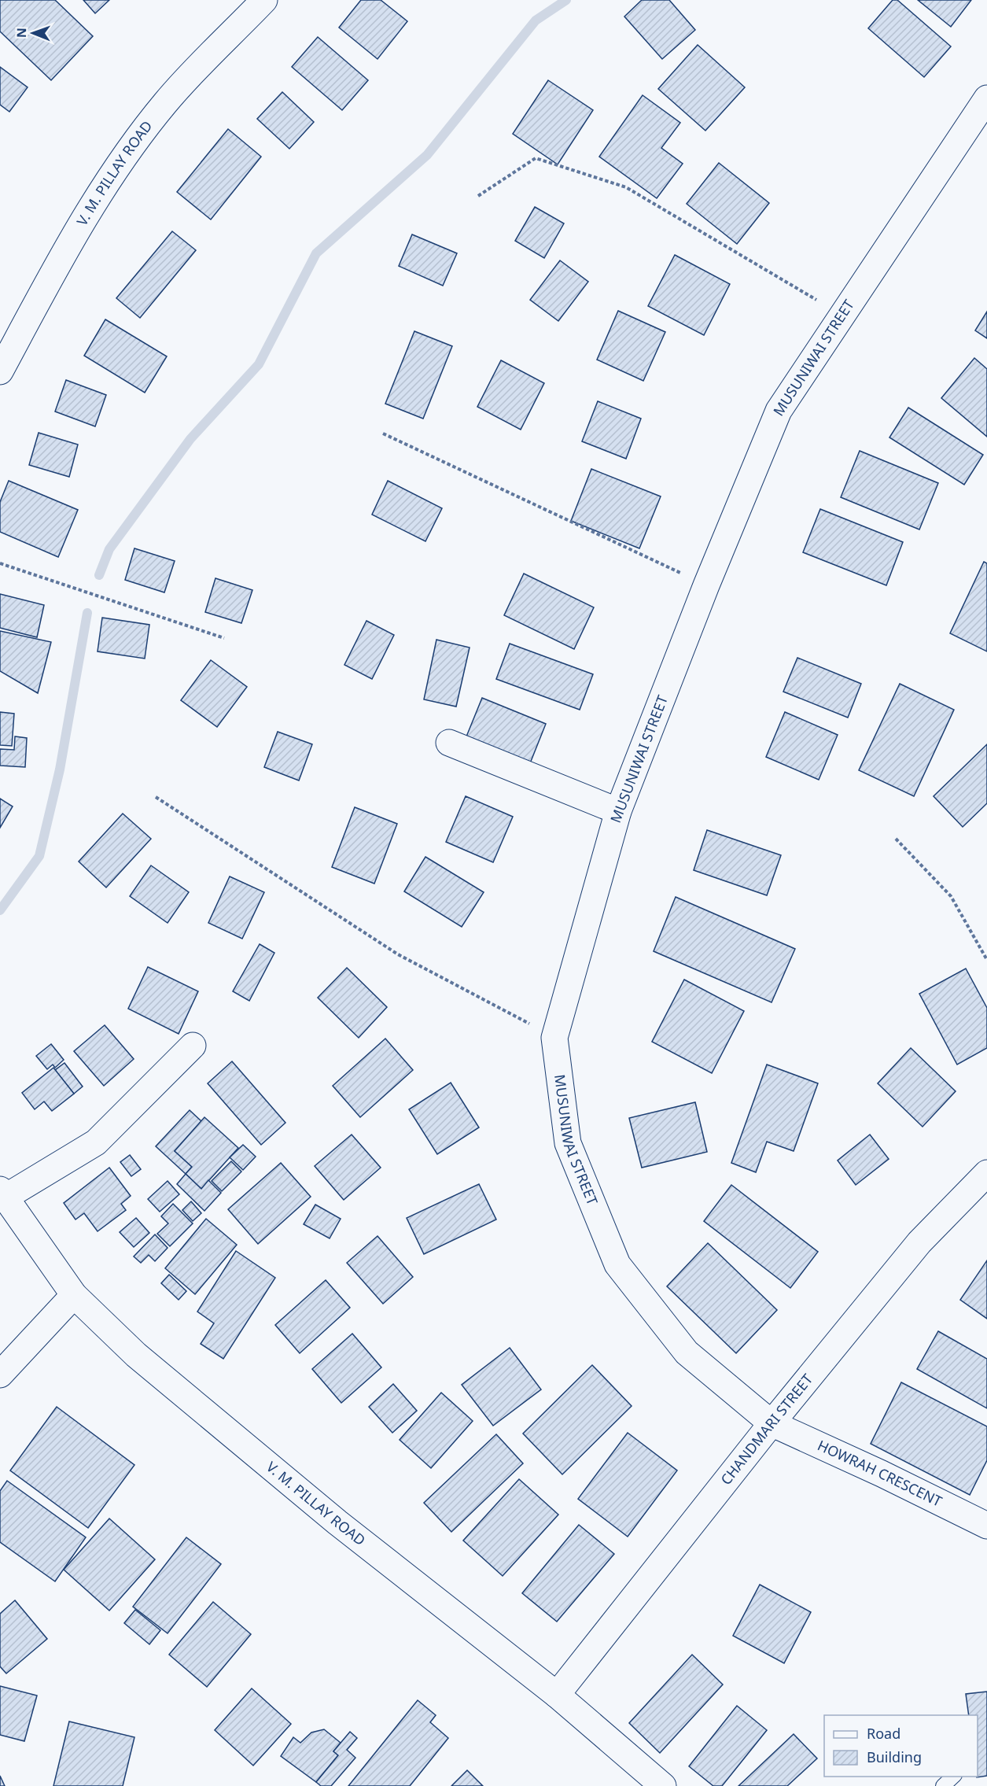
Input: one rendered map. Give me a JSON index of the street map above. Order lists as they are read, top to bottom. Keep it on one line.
{"streets":{"street":["V. M. PILLAY ROAD","MUSUNIWAI STREET","CHANDMARI STREET","HOWRAH CRESCENT"]},"crossings":[["V. M. PILLAY ROAD","CHANDMARI STREET"],["MUSUNIWAI STREET","CHANDMARI STREET"],["MUSUNIWAI STREET","HOWRAH CRESCENT"],["CHANDMARI STREET","HOWRAH CRESCENT"]],"legend":["Road","Building"],"north":"left"}
